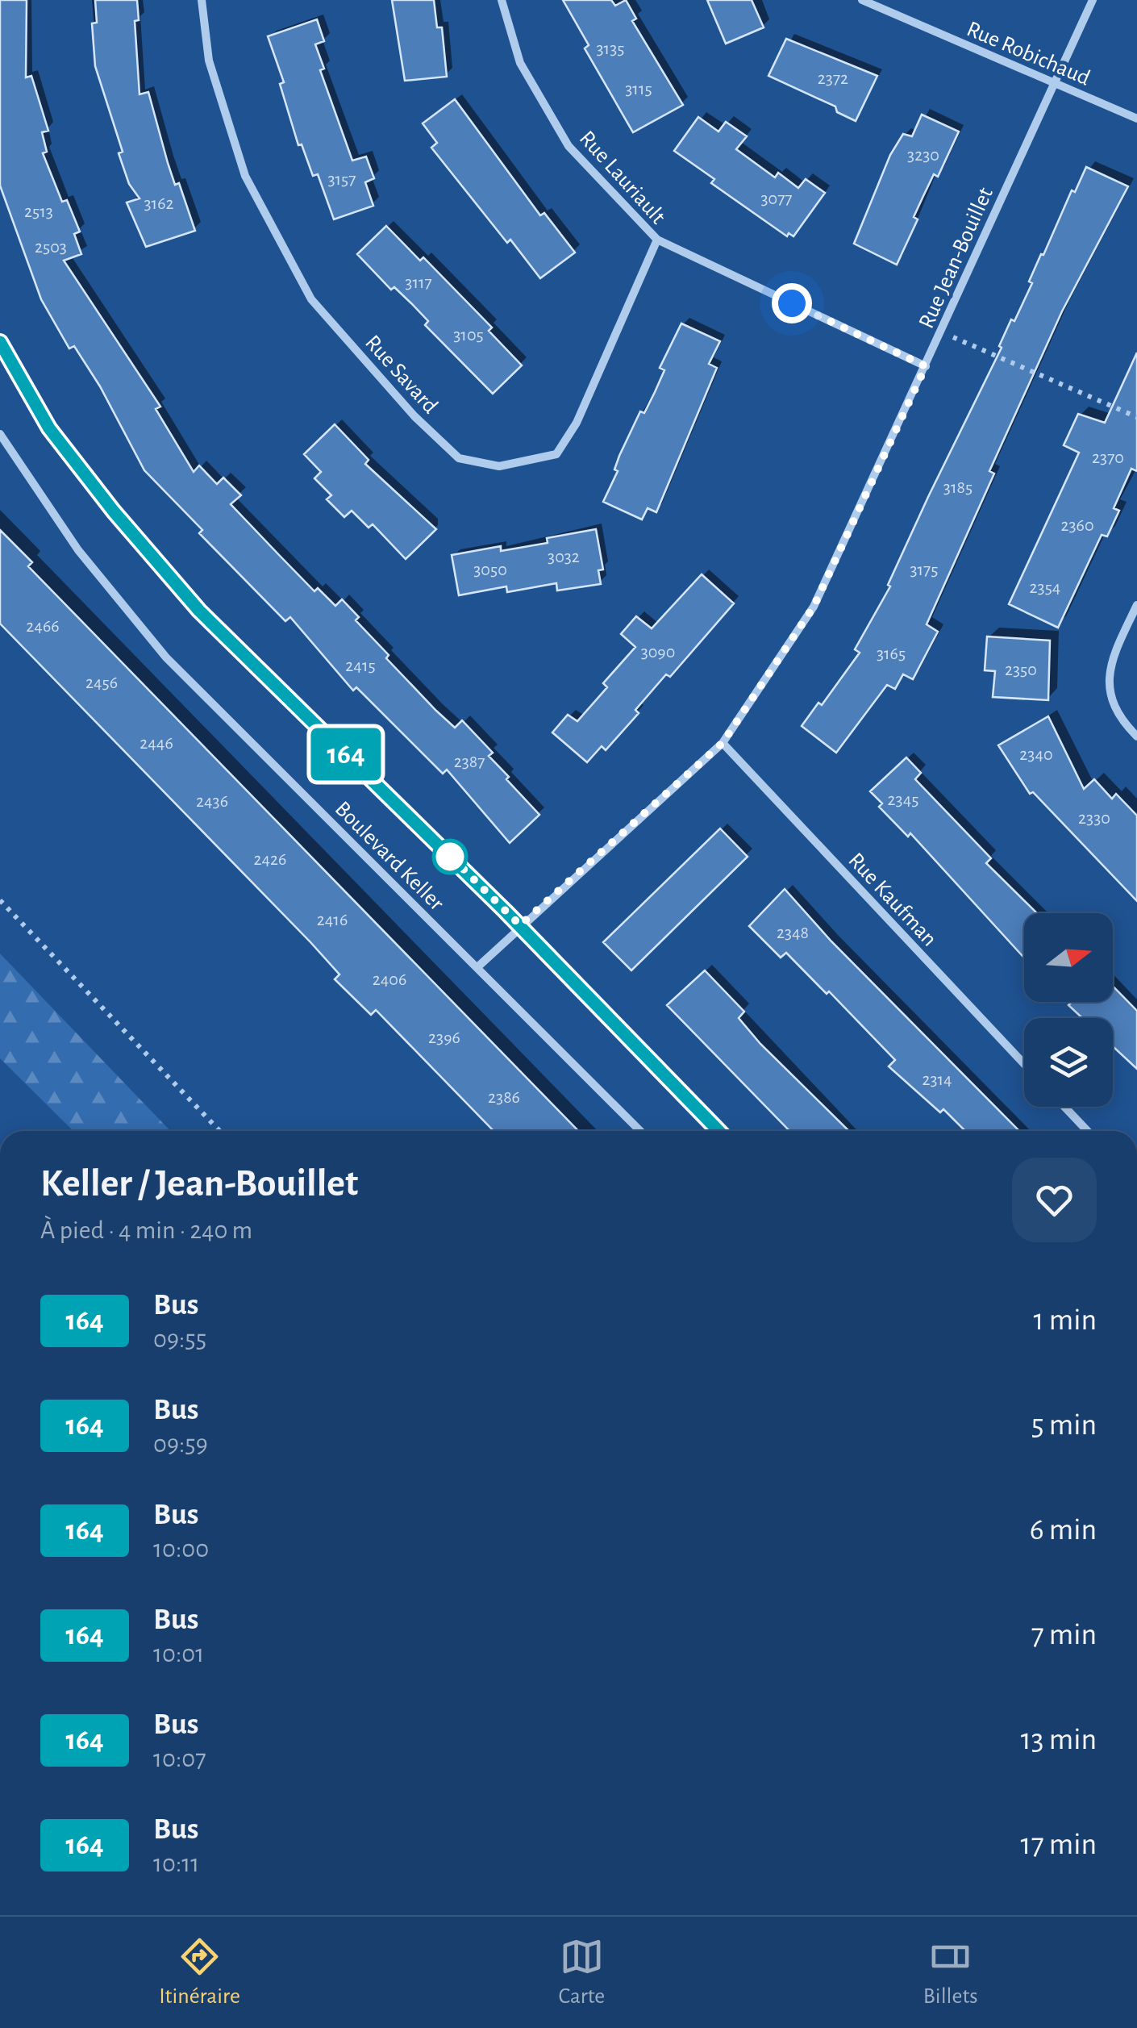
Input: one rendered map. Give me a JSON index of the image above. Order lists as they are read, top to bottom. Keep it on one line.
{"streets":{"street":["Rue Robichaud","Rue Lauriault","Rue Jean-Bouillet","Rue Savard","Boulevard Keller","Rue Kaufman"]},"crossings":[["Rue Robichaud","Rue Jean-Bouillet"],["Rue Lauriault","Rue Jean-Bouillet"],["Rue Lauriault","Rue Savard"],["Rue Jean-Bouillet","Boulevard Keller"],["Rue Jean-Bouillet","Rue Kaufman"]],"lines":["bus line 164"],"house_numbers":["3135","2372","3115","3230","3157","3077","3162","2513","2503","3117","3105","2370","3185","2360","3032","3050","3175","2354","2466","3090","3165","2415","2350","2456","2446","2340","2387","2345","2436","2330","2426","2416","2348","2406","2396","2314","2386"],"north":"right","page":{"on_map":"164","heading":["Keller / Jean-Bouillet","À pied · 4 min · 240 m"],"list":[{"mark":"164","name":"Bus","note":"09:55","value":"1 min"},{"mark":"164","name":"Bus","note":"09:59","value":"5 min"},{"mark":"164","name":"Bus","note":"10:00","value":"6 min"},{"mark":"164","name":"Bus","note":"10:01","value":"7 min"},{"mark":"164","name":"Bus","note":"10:07","value":"13 min"},{"mark":"164","name":"Bus","note":"10:11","value":"17 min"}],"tabs":["Itinéraire","Carte","Billets"]}}
